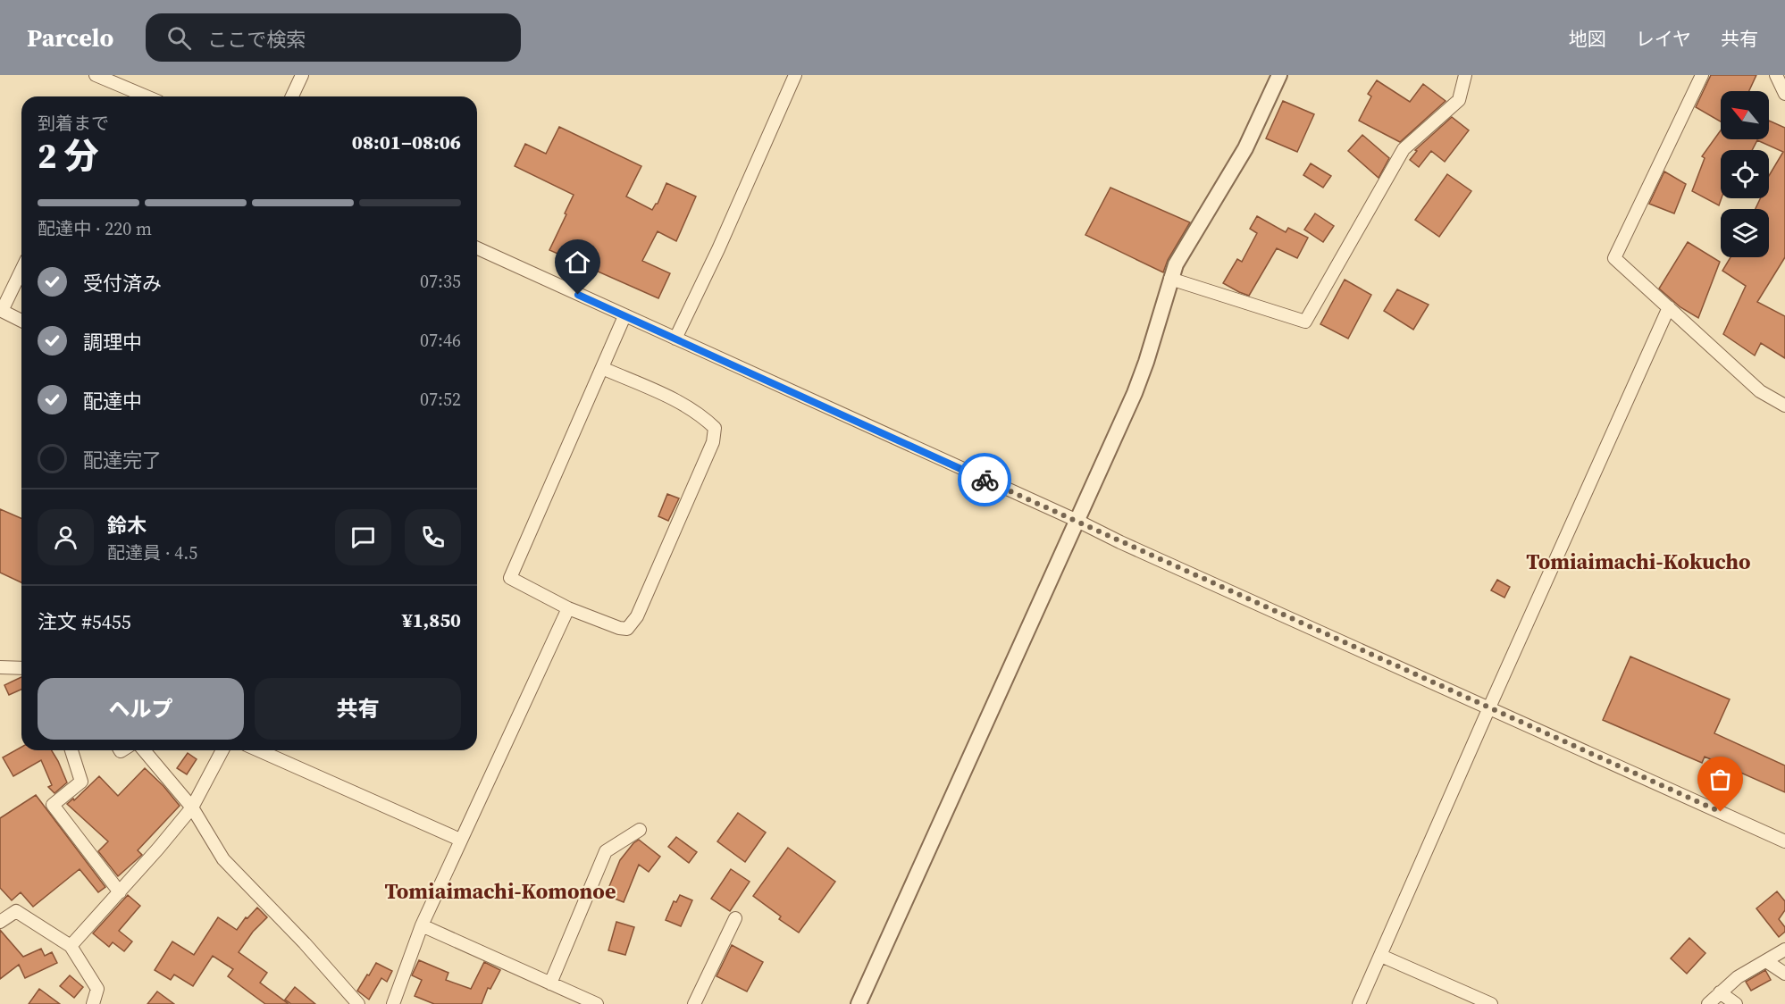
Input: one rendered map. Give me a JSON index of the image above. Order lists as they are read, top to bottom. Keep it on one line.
{"districts":["Tomiaimachi-Kokucho","Tomiaimachi-Komonoe"],"north":"top left","page":{"header":"Parcelo","search":"ここで検索","nav":["地図","レイヤ","共有"],"heading":["2 分","到着まで","08:01–08:06"],"panel":["鈴木","配達員 · 4.5","注文 #5455","¥1,850"],"bar":"配達中 · 220 m","list":[["受付済み","07:35"],["調理中","07:46"],["配達中","07:52"],"配達完了"],"buttons":["ヘルプ","共有"]}}
